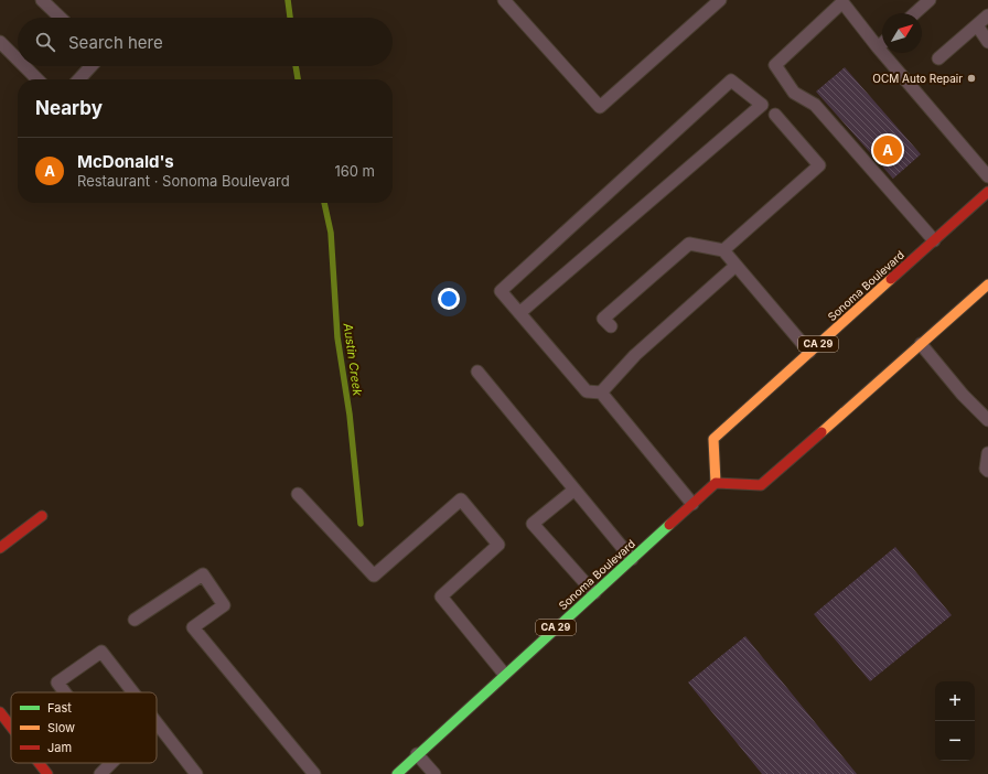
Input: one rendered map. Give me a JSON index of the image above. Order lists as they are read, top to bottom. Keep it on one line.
{"streets":{"main road":["Sonoma Boulevard","CA 29"]},"water":["Austin Creek"],"places":["OCM Auto Repair"],"legend":["Fast","Slow","Jam"],"north":"top right","page":{"search":"Search here","heading":"Nearby","pins":"A","list":[{"mark":"A","name":"McDonald's","note":"Restaurant · Sonoma Boulevard","value":"160 m"}],"map_buttons":["+","−"]}}
